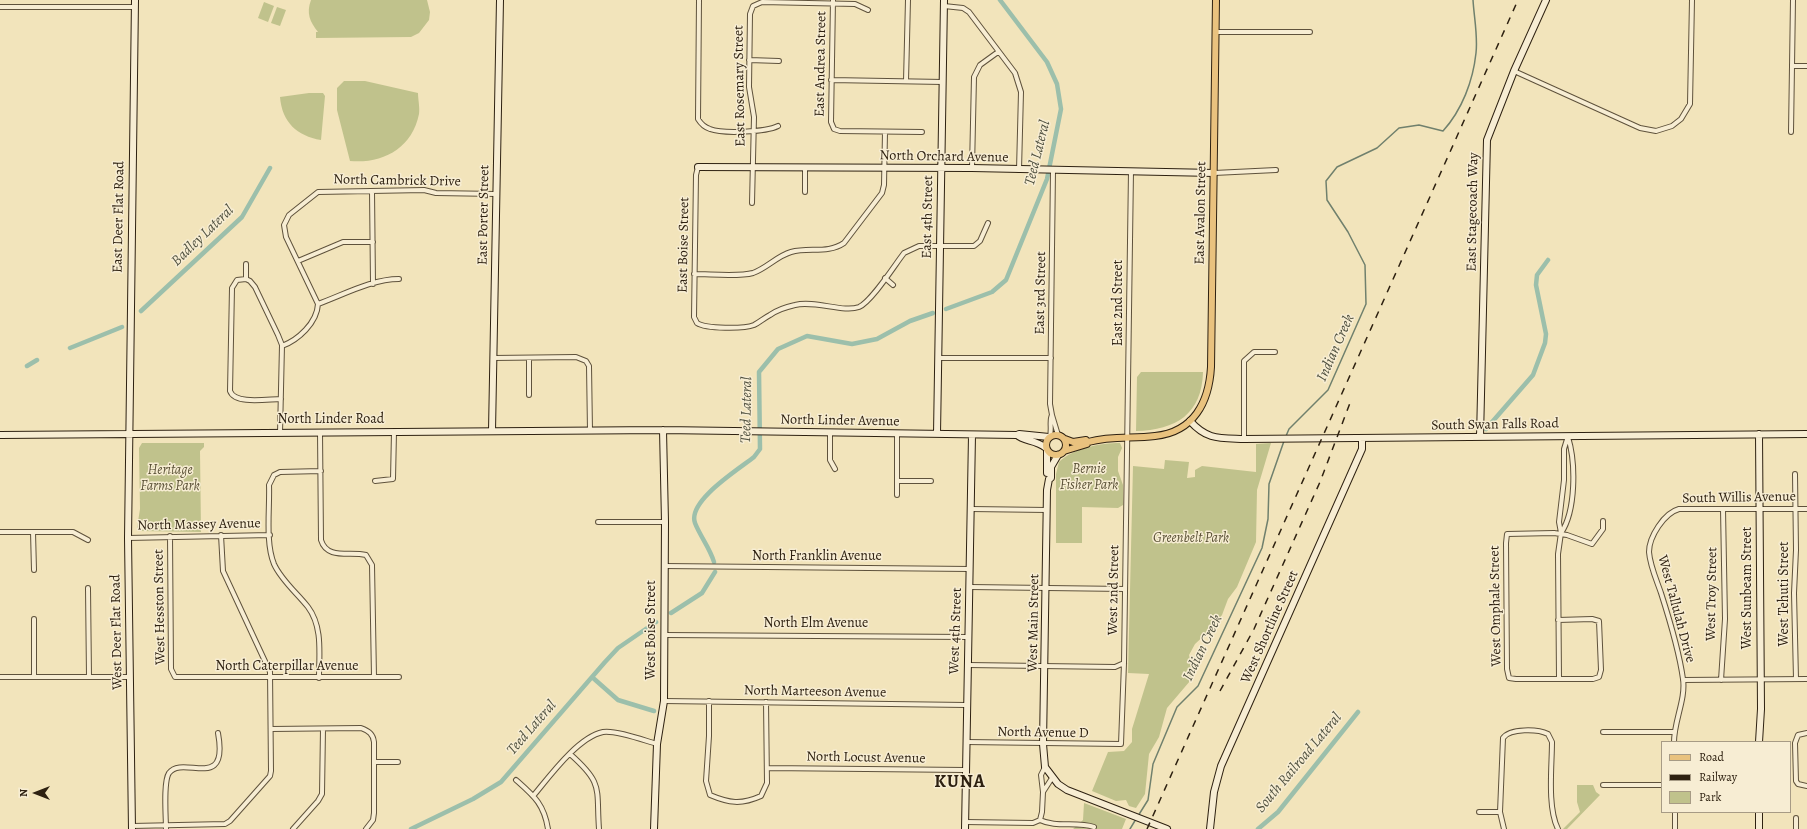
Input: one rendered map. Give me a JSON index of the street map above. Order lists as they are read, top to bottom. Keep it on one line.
{"streets":{"main road":["East Avalon Street"],"street":["East Andrea Street","East Rosemary Street","North Orchard Avenue","North Cambrick Drive","East Stagecoach Way","East Porter Street","East Deer Flat Road","East 4th Street","East Boise Street","East 3rd Street","East 2nd Street","North Linder Road","North Linder Avenue","South Swan Falls Road","South Willis Avenue","North Massey Avenue","North Franklin Avenue","West Sunbeam Street","West 2nd Street","West Troy Street","West Tehuti Street","West Omphale Street","West Hesston Street","West Tallulah Drive","West Main Street","North Elm Avenue","West Shortline Street","West Boise Street","West 4th Street","West Deer Flat Road","North Caterpillar Avenue","North Marteeson Avenue","North Avenue D","North Locust Avenue"]},"crossings":[["East Rosemary Street","North Orchard Avenue"],["North Orchard Avenue","East Avalon Street"],["North Orchard Avenue","East 4th Street"],["North Orchard Avenue","East Boise Street"],["North Orchard Avenue","East 3rd Street"],["North Orchard Avenue","East 2nd Street"],["North Cambrick Drive","East Porter Street"],["East Stagecoach Way","South Swan Falls Road"],["East Avalon Street","South Swan Falls Road"],["East Porter Street","North Linder Road"],["East Deer Flat Road","North Linder Road"],["East Deer Flat Road","West Deer Flat Road"],["East 4th Street","North Linder Avenue"],["East 3rd Street","North Linder Avenue"],["East 3rd Street","West Main Street"],["East 2nd Street","West 2nd Street"],["North Linder Road","North Linder Avenue"],["North Linder Road","West Boise Street"],["North Linder Road","West Deer Flat Road"],["North Linder Avenue","West Main Street"],["North Linder Avenue","West Boise Street"],["North Linder Avenue","West 4th Street"],["South Swan Falls Road","West Sunbeam Street"],["South Swan Falls Road","West Shortline Street"],["South Willis Avenue","West Sunbeam Street"],["South Willis Avenue","West Troy Street"],["South Willis Avenue","West Tehuti Street"],["South Willis Avenue","West Tallulah Drive"],["North Massey Avenue","West Hesston Street"],["North Massey Avenue","West Deer Flat Road"],["North Franklin Avenue","West Boise Street"],["North Franklin Avenue","West 4th Street"],["West 2nd Street","North Avenue D"],["West Hesston Street","North Caterpillar Avenue"],["West Main Street","North Avenue D"],["North Elm Avenue","West Boise Street"],["North Elm Avenue","West 4th Street"],["West Boise Street","North Marteeson Avenue"],["West 4th Street","North Marteeson Avenue"],["West 4th Street","North Avenue D"],["West 4th Street","North Locust Avenue"]],"districts":["KUNA"],"water":["Teed Lateral","Badley Lateral","Indian Creek","South Railroad Lateral"],"parks":["Bernie Fisher Park","Heritage Farms Park","Greenbelt Park"],"legend":["Road","Railway","Park"],"north":"left"}
